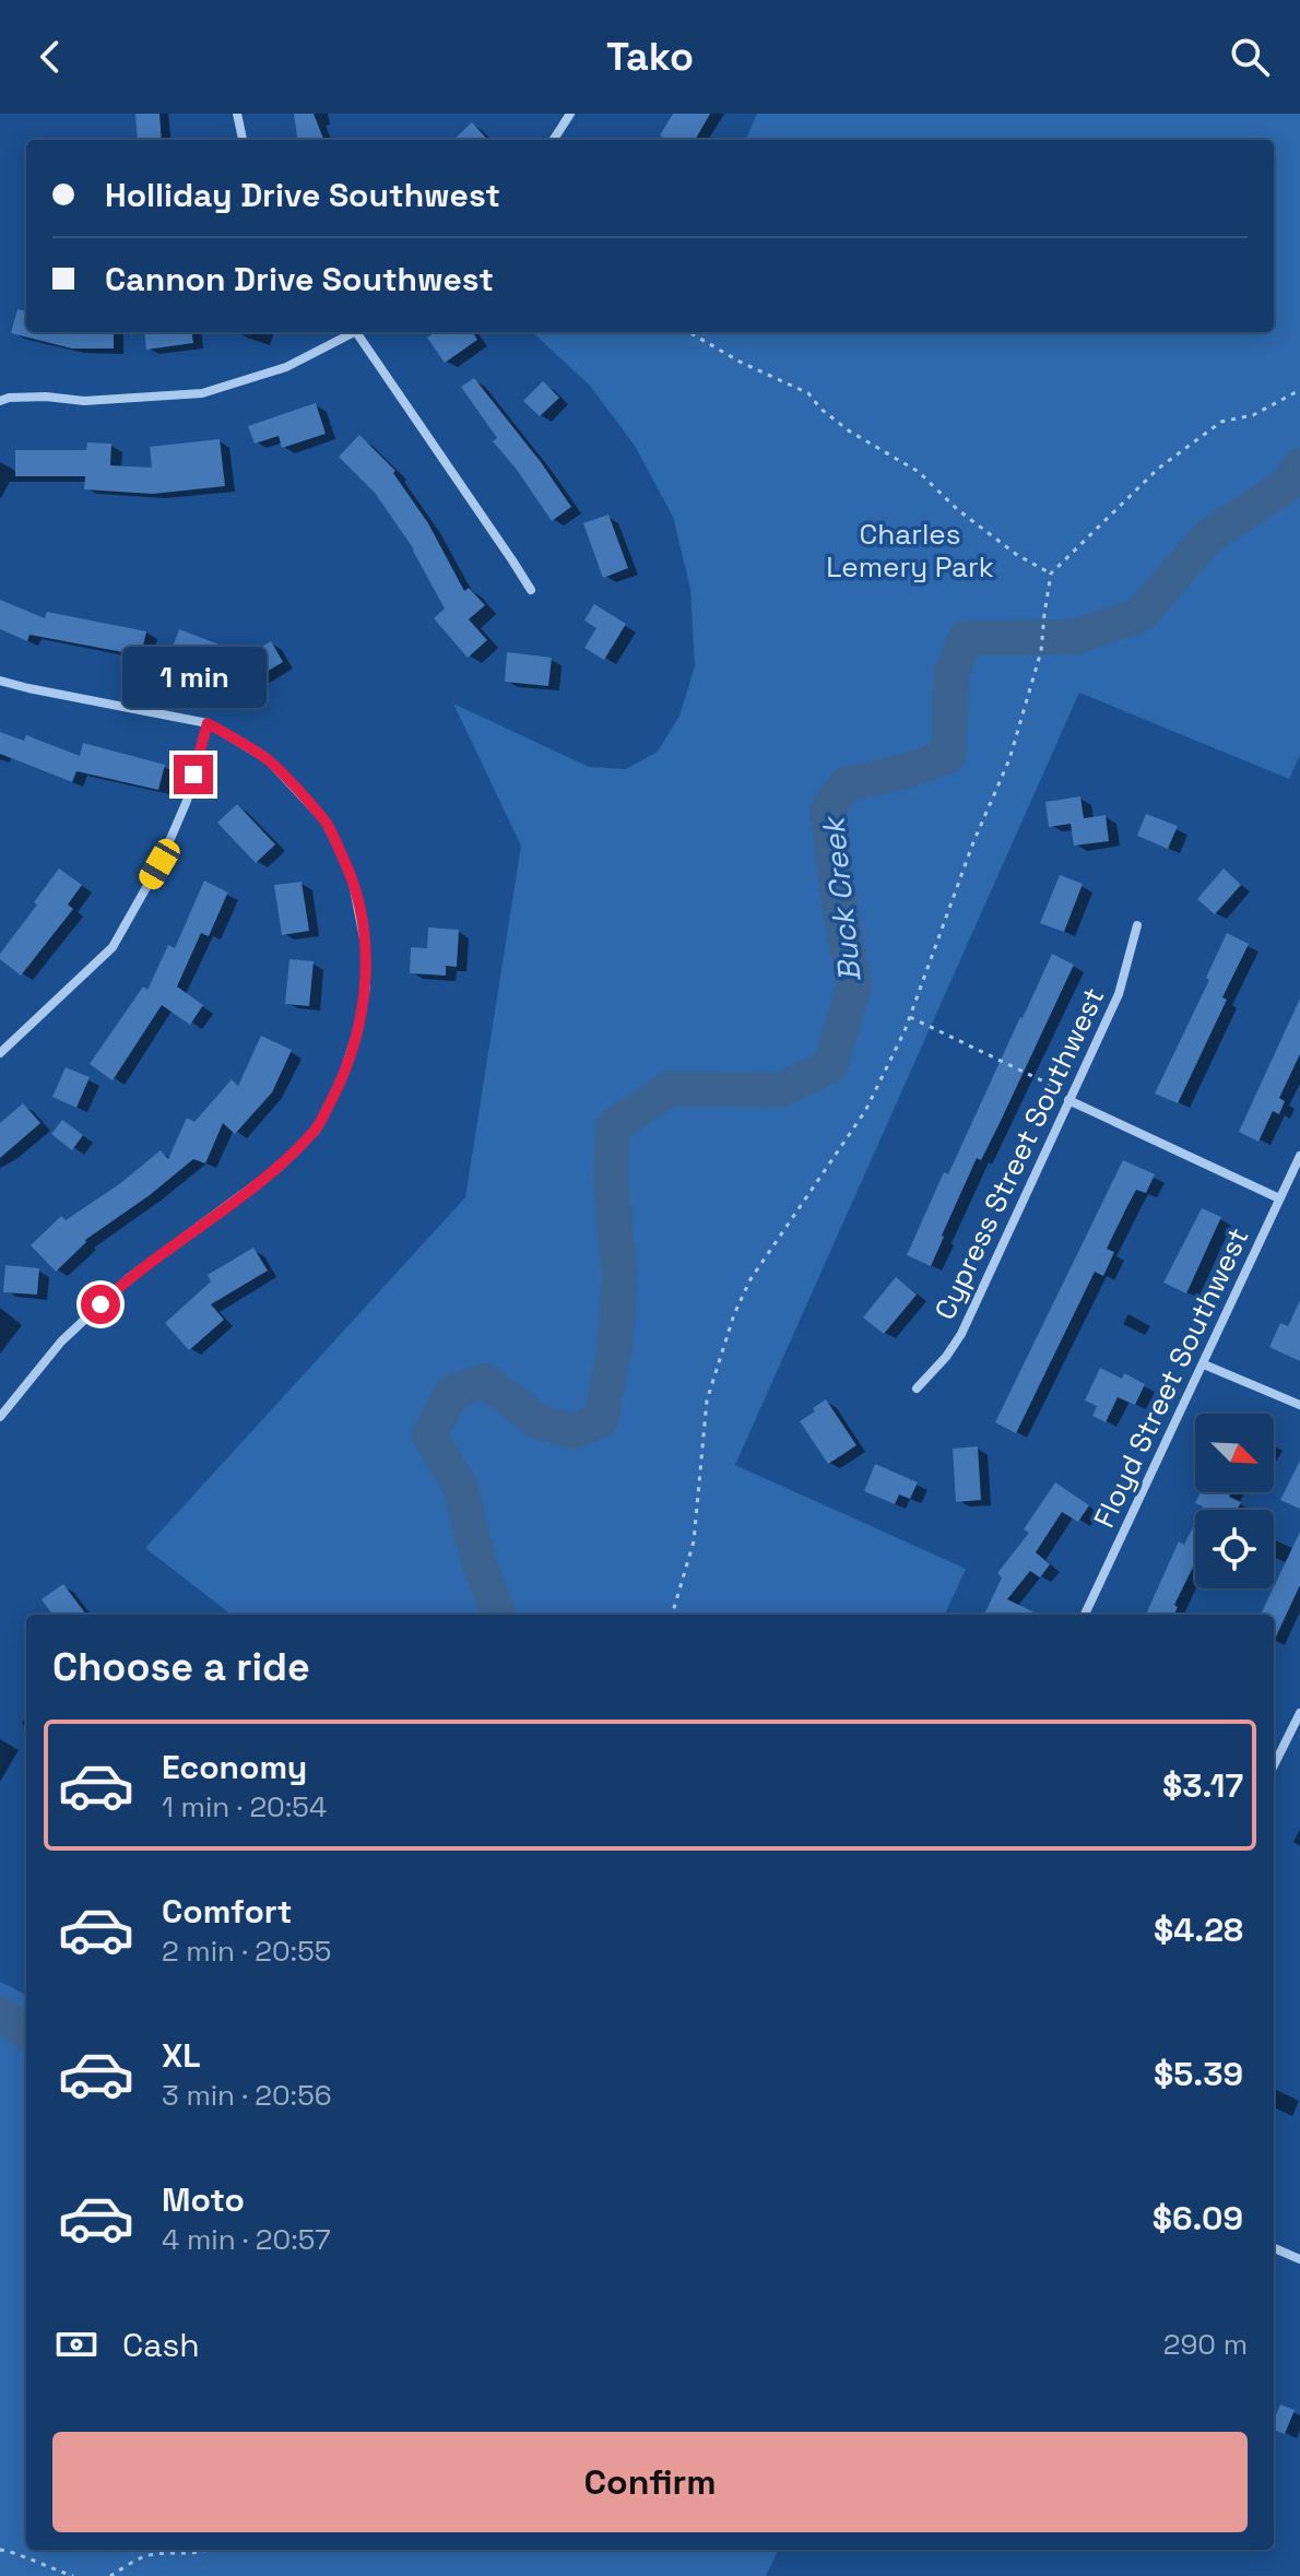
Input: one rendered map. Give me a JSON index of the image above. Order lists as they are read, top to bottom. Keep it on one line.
{"streets":{"street":["Cypress Street Southwest","Floyd Street Southwest"]},"water":["Buck Creek"],"parks":["Charles Lemery Park"],"north":"bottom right","page":{"header":"Tako","banner":["Holliday Drive Southwest","Cannon Drive Southwest"],"bubble":"1 min","heading":"Choose a ride","list":[{"name":"Economy","note":"1 min · 20:54","value":"$3.17"},{"name":"Comfort","note":"2 min · 20:55","value":"$4.28"},{"name":"XL","note":"3 min · 20:56","value":"$5.39"},{"name":"Moto","note":"4 min · 20:57","value":"$6.09"}],"pay":["Cash","290 m"],"buttons":"Confirm"}}
